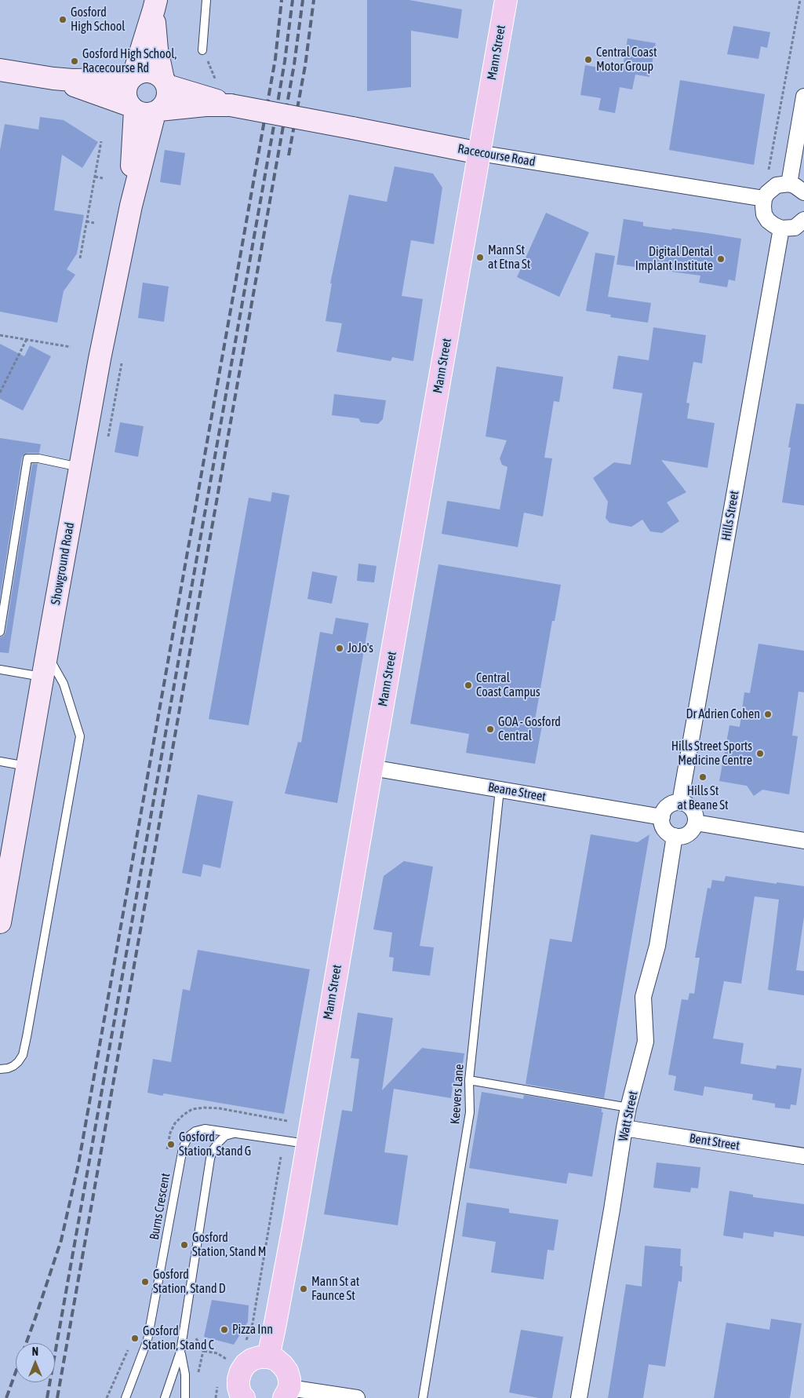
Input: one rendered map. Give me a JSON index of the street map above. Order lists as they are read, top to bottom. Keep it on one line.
{"streets":{"main road":["Mann Street"],"street":["Racecourse Road","Hills Street","Showground Road","Beane Street","Watt Street","Bent Street"],"lane":["Keevers Lane","Burns Crescent"]},"crossings":[["Mann Street","Racecourse Road"],["Mann Street","Beane Street"],["Mann Street","Burns Crescent"],["Racecourse Road","Showground Road"],["Hills Street","Beane Street"],["Hills Street","Watt Street"],["Beane Street","Keevers Lane"],["Beane Street","Watt Street"],["Watt Street","Bent Street"]],"places":["Gosford High School","Central Coast Motor Group","Gosford High School, Racecourse Rd","Mann St at Etna St","Digital Dental Implant Institute","JoJo's","Central Coast Campus","Dr Adrien Cohen","GOA - Gosford Central","Hills Street Sports Medicine Centre","Hills St at Beane St","Gosford Station, Stand G","Gosford Station, Stand M","Gosford Station, Stand D","Mann St at Faunce St","Pizza Inn","Gosford Station, Stand C"],"north":"top"}
